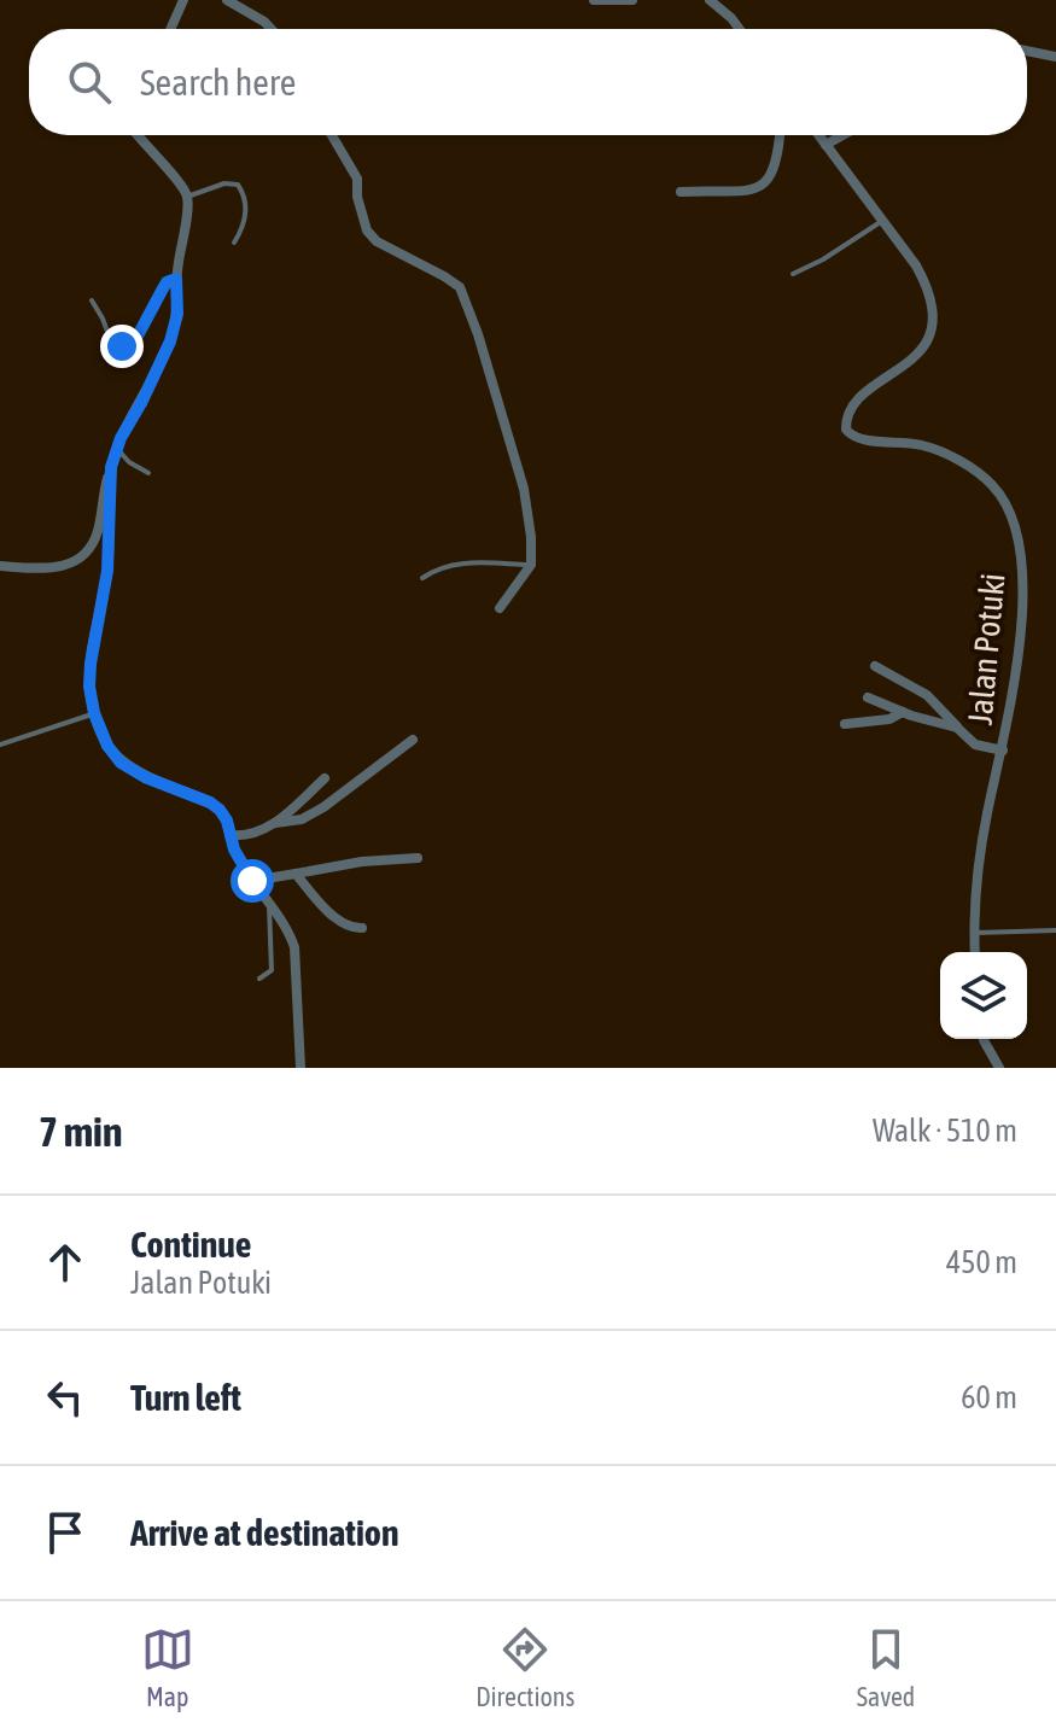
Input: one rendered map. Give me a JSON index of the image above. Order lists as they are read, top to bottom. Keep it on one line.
{"streets":{"street":["Jalan Potuki"]},"page":{"search":"Search here","heading":["7 min","Walk · 510 m"],"list":[["Continue","Jalan Potuki","450 m"],["Turn left","60 m"],"Arrive at destination"],"nav":["Map","Directions","Saved"]}}
